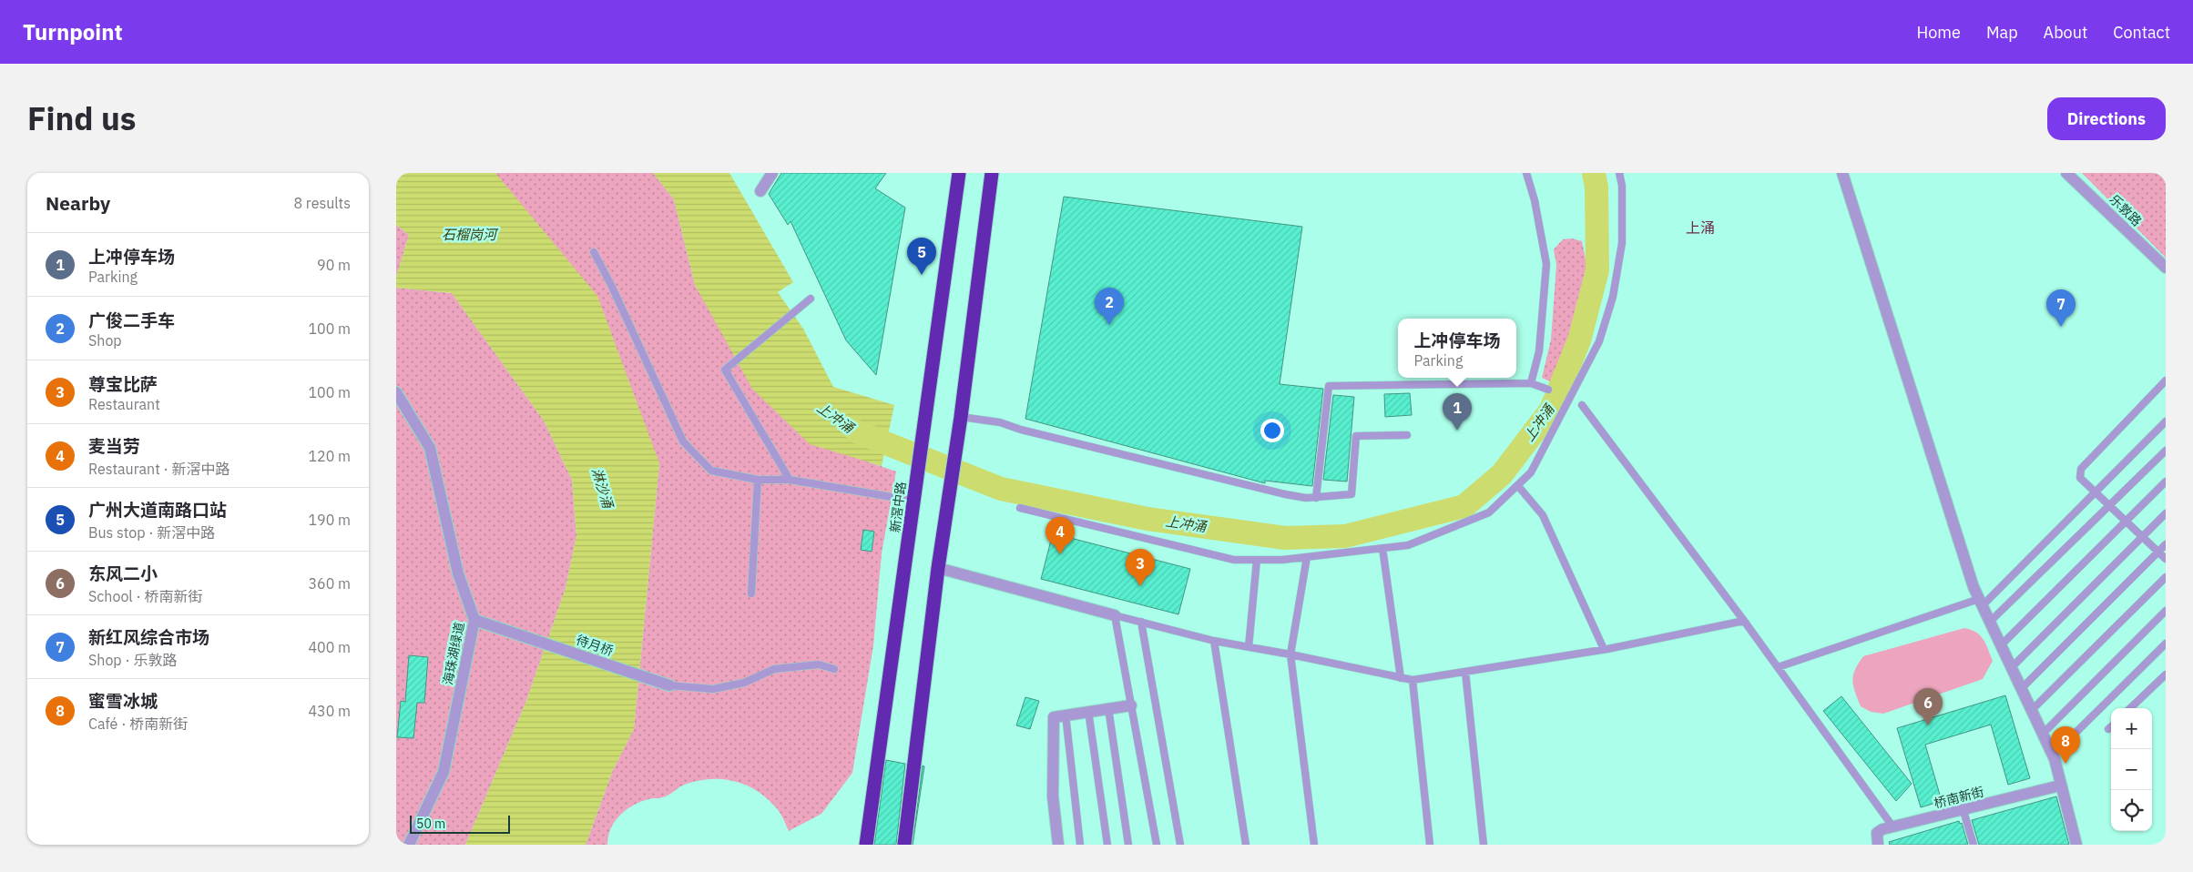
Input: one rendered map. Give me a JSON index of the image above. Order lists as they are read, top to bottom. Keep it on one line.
{"streets":{"highway":["新滘中路"],"street":["乐敦路","待月桥","海珠湖绿道","桥南新街"]},"crossings":[["待月桥","海珠湖绿道"]],"districts":["上涌"],"water":["石榴岗河","上冲涌","淋沙涌"],"scale_bar":"50 m","page":{"header":"Turnpoint","nav":["Home","Map","About","Contact"],"title":"Find us","buttons":"Directions","heading":["Nearby","8 results"],"list":[{"mark":"1","name":"上冲停车场","note":"Parking","value":"90 m"},{"mark":"2","name":"广俊二手车","note":"Shop","value":"100 m"},{"mark":"3","name":"尊宝比萨","note":"Restaurant","value":"100 m"},{"mark":"4","name":"麦当劳","note":"Restaurant · 新滘中路","value":"120 m"},{"mark":"5","name":"广州大道南路口站","note":"Bus stop · 新滘中路","value":"190 m"},{"mark":"6","name":"东风二小","note":"School · 桥南新街","value":"360 m"},{"mark":"7","name":"新红风综合市场","note":"Shop · 乐敦路","value":"400 m"},{"mark":"8","name":"蜜雪冰城","note":"Café · 桥南新街","value":"430 m"}],"pins":["5","2","7","1","4","3","6","8"],"popup":["上冲停车场","Parking"],"map_buttons":["+","−"],"scale":"50 m"}}
